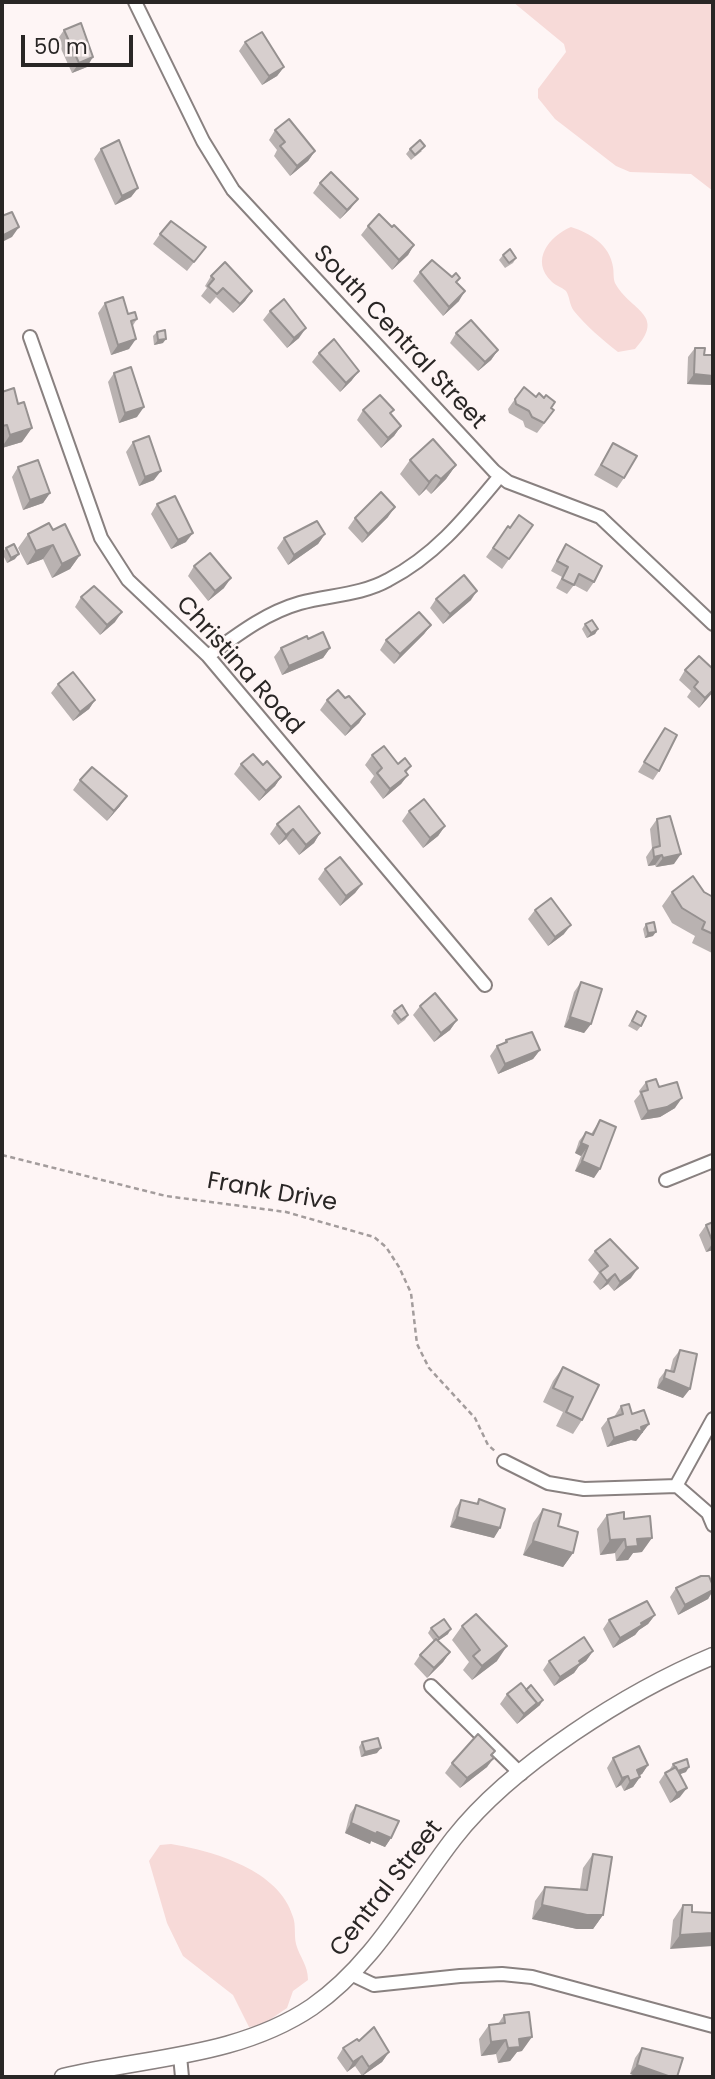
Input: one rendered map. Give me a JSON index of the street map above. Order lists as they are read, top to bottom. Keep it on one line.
{"streets":{"street":["South Central Street","Christina Road","Central Street"],"path":["Frank Drive"]},"scale_bar":"50 m"}
